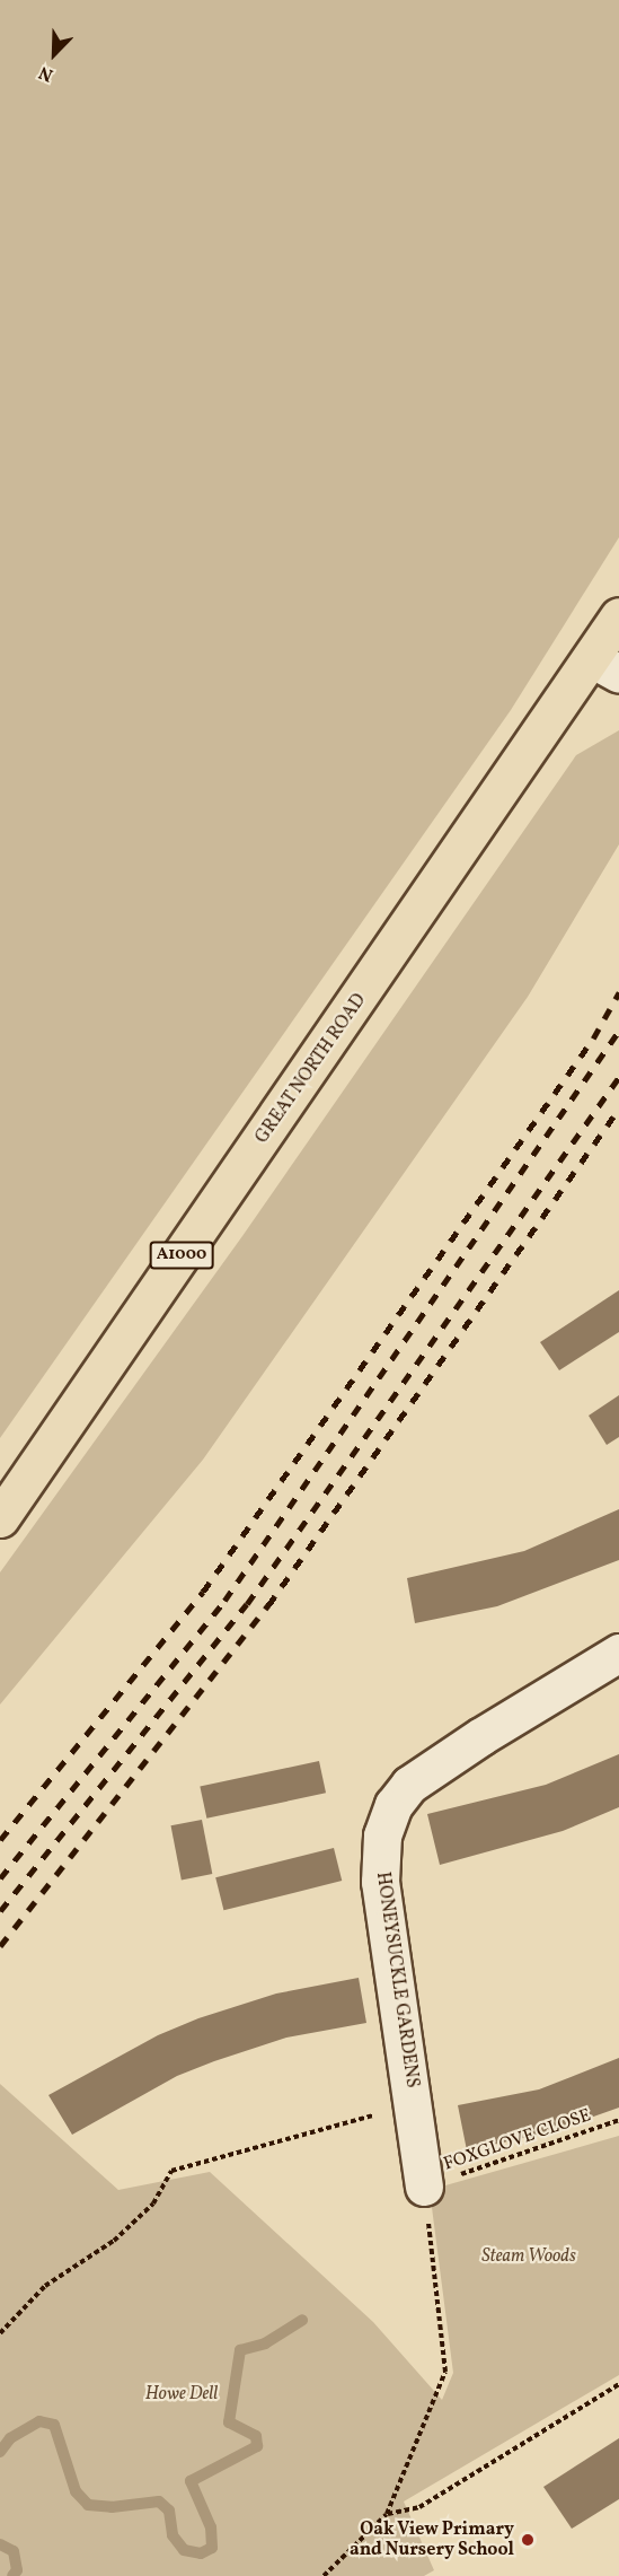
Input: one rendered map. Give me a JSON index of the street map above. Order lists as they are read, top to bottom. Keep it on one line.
{"streets":{"main road":["GREAT NORTH ROAD","A1000"],"street":["HONEYSUCKLE GARDENS"],"path":["FOXGLOVE CLOSE"]},"crossings":[["HONEYSUCKLE GARDENS","FOXGLOVE CLOSE"]],"parks":["Steam Woods","Howe Dell"],"places":["Oak View Primary and Nursery School"],"north":"bottom left"}
